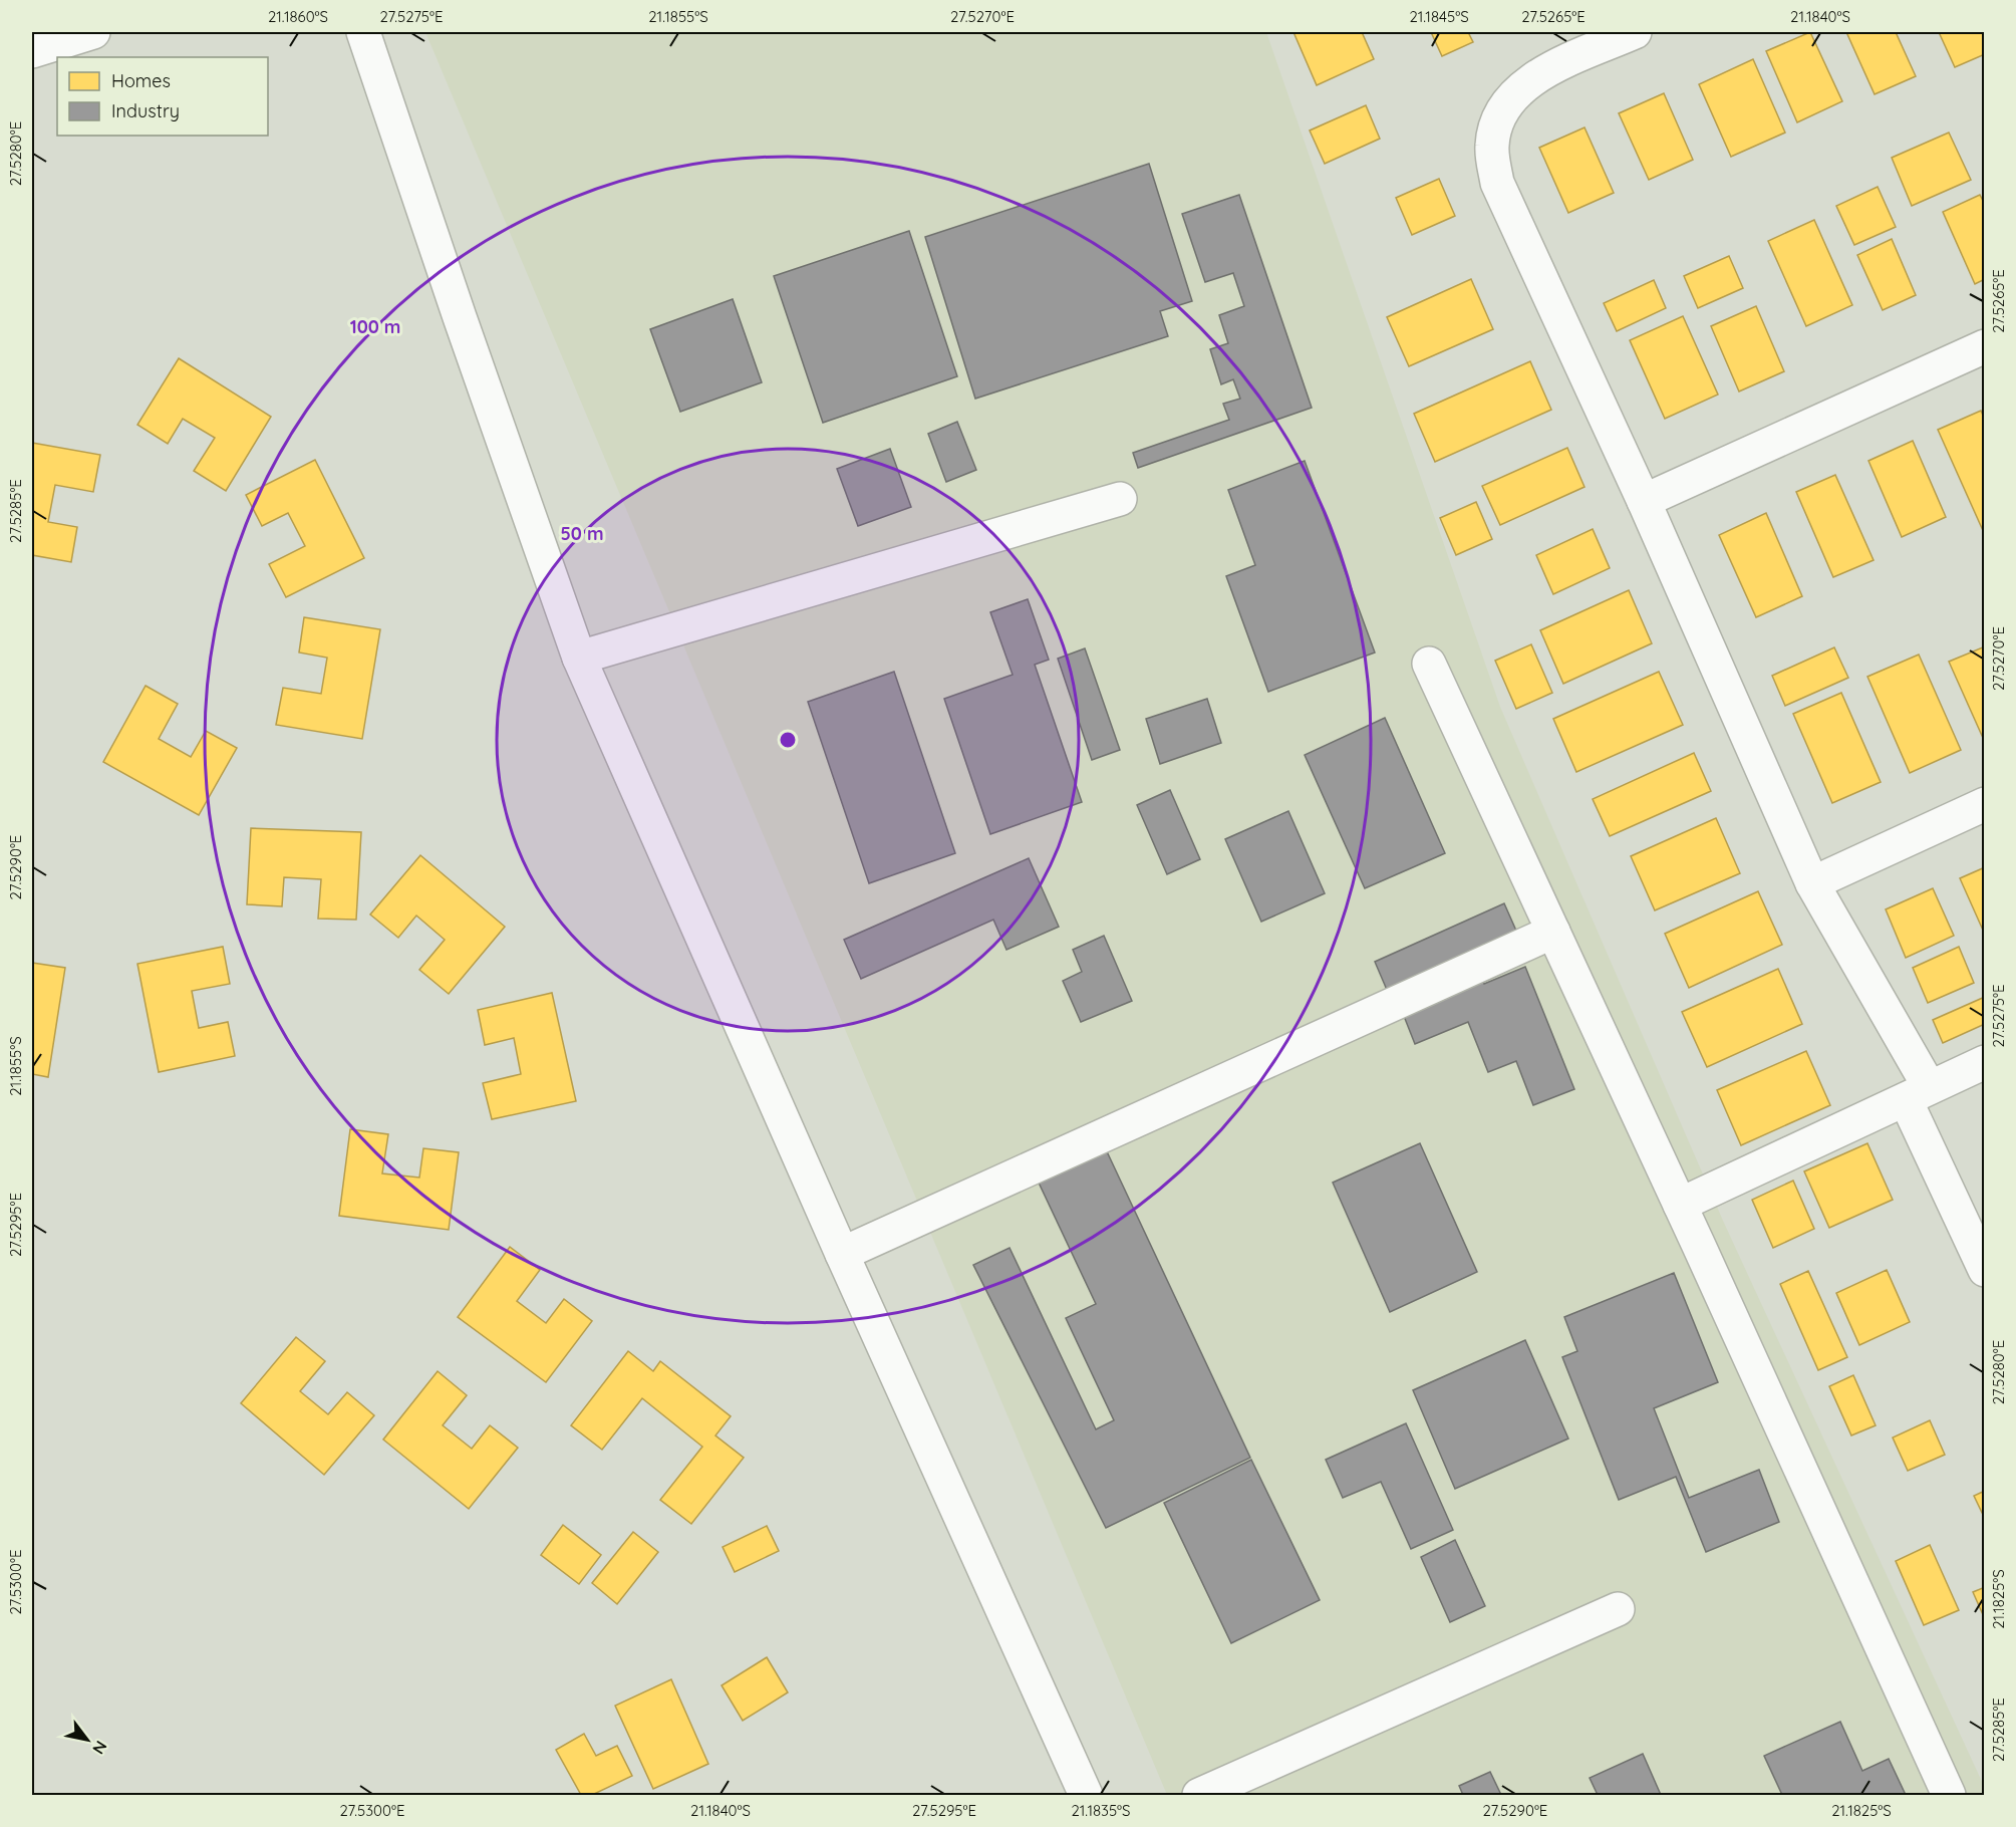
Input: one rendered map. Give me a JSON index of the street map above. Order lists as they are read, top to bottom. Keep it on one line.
{"legend":["Homes","Industry"],"north":"bottom right","coordinates":["21.1860°S","27.5275°E","21.1855°S","27.5270°E","21.1845°S","27.5265°E","21.1840°S","27.5280°E","27.5285°E","27.5290°E","27.5295°E","27.5300°E","21.1825°S","21.1835°S"],"rings":["100 m","50 m"]}
